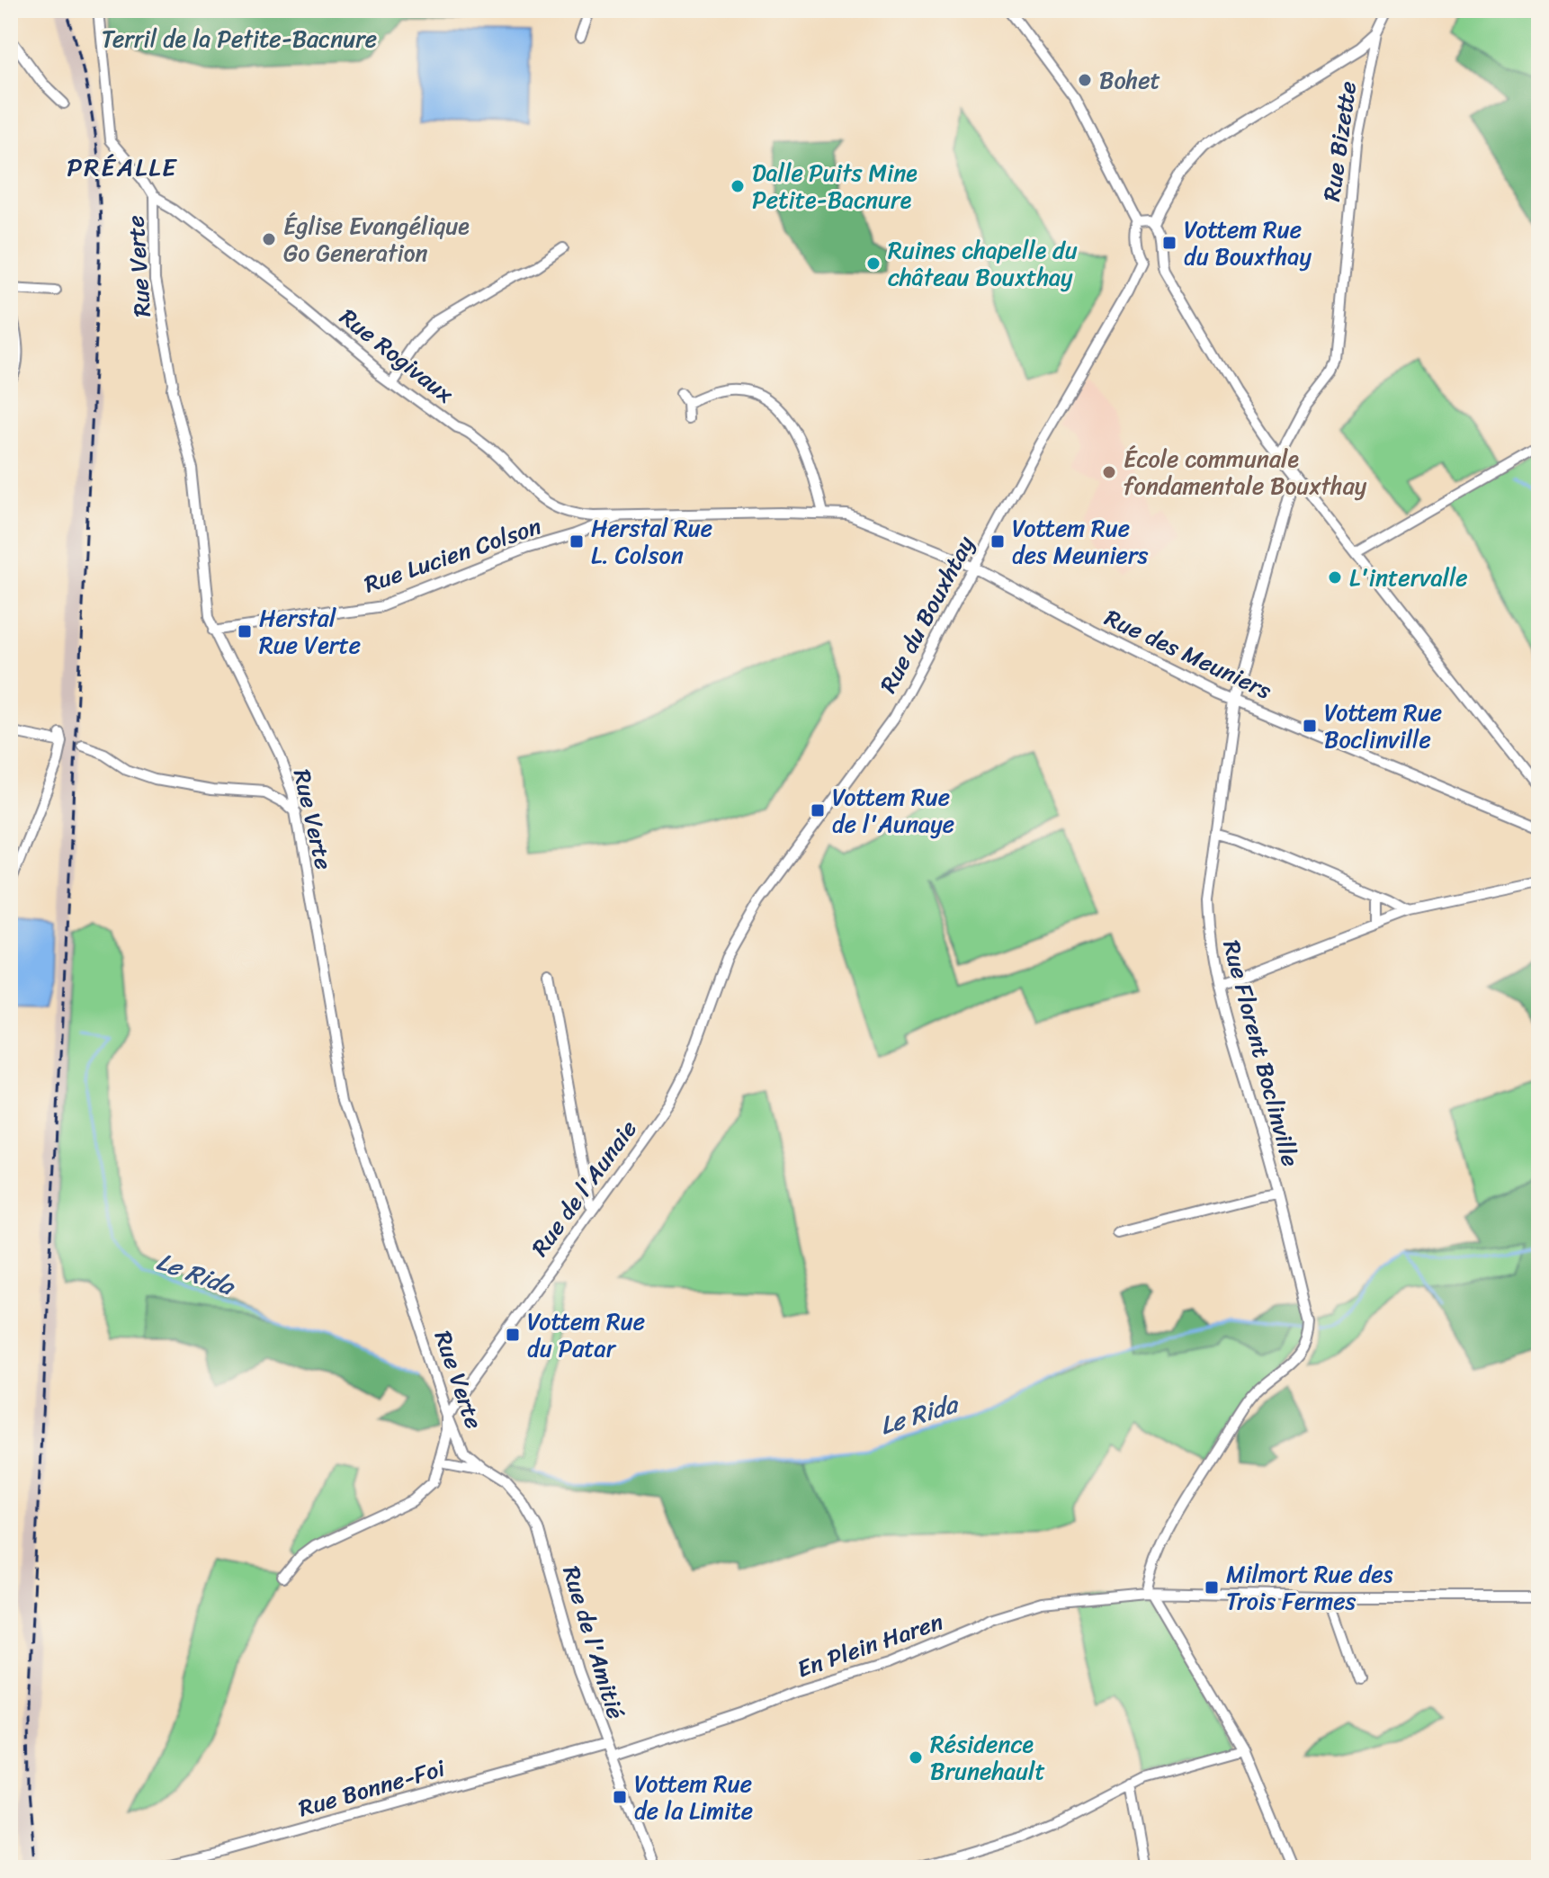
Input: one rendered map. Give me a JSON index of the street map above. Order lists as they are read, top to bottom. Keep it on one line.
{"streets":{"street":["Rue Bizette","Rue Verte","Rue Rogivaux","Rue Lucien Colson","Rue du Bouxhtay","Rue des Meuniers","Rue Florent Boclinville","Rue de l'Aunaie","Rue de l'Amitié","En Plein Haren","Rue Bonne-Foi"]},"crossings":[["Rue Verte","Rue Rogivaux"],["Rue Verte","Rue Lucien Colson"],["Rue Verte","Rue de l'Aunaie"],["Rue Verte","Rue de l'Amitié"],["Rue Rogivaux","Rue des Meuniers"],["Rue du Bouxhtay","Rue des Meuniers"],["Rue du Bouxhtay","Rue de l'Aunaie"],["Rue des Meuniers","Rue Florent Boclinville"],["Rue Florent Boclinville","En Plein Haren"],["Rue de l'Amitié","En Plein Haren"],["Rue de l'Amitié","Rue Bonne-Foi"]],"districts":["PRÉALLE"],"water":["Le Rida"],"parks":["Terril de la Petite-Bacnure"],"places":{"other":["Bohet","Dalle Puits Mine Petite-Bacnure","Église Evangélique Go Generation","Ruines chapelle du château Bouxthay","École communale fondamentale Bouxthay","L'intervalle","Résidence Brunehault"],"transit":["Vottem Rue du Bouxthay","Herstal Rue L. Colson","Vottem Rue des Meuniers","Herstal Rue Verte","Vottem Rue Boclinville","Vottem Rue de l'Aunaye","Vottem Rue du Patar","Milmort Rue des Trois Fermes","Vottem Rue de la Limite"]}}
